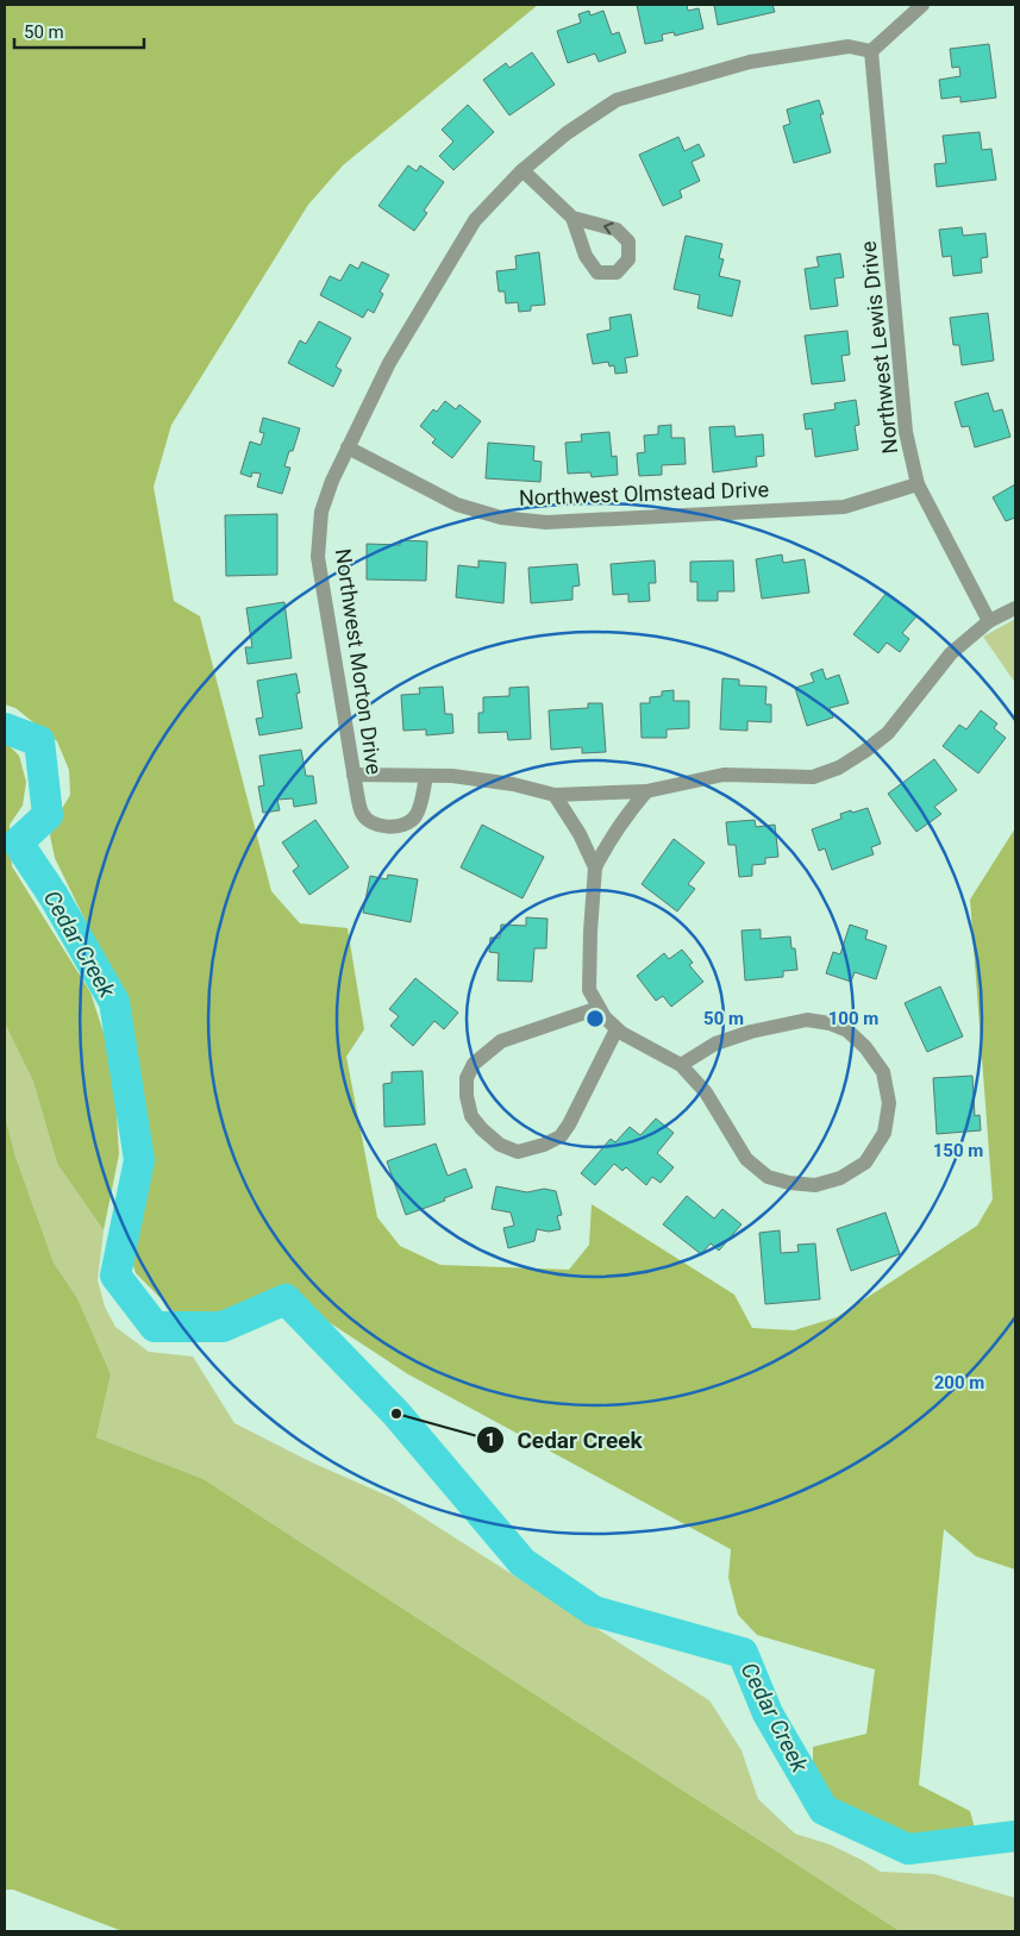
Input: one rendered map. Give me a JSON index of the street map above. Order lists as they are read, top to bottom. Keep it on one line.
{"streets":{"street":["Northwest Lewis Drive","Northwest Olmstead Drive","Northwest Morton Drive"]},"crossings":[["Northwest Lewis Drive","Northwest Olmstead Drive"],["Northwest Lewis Drive","Northwest Morton Drive"],["Northwest Olmstead Drive","Northwest Morton Drive"]],"water":["Cedar Creek"],"places":["Cedar Creek"],"scale_bar":"50 m","rings":["50 m","100 m","150 m","200 m"]}
